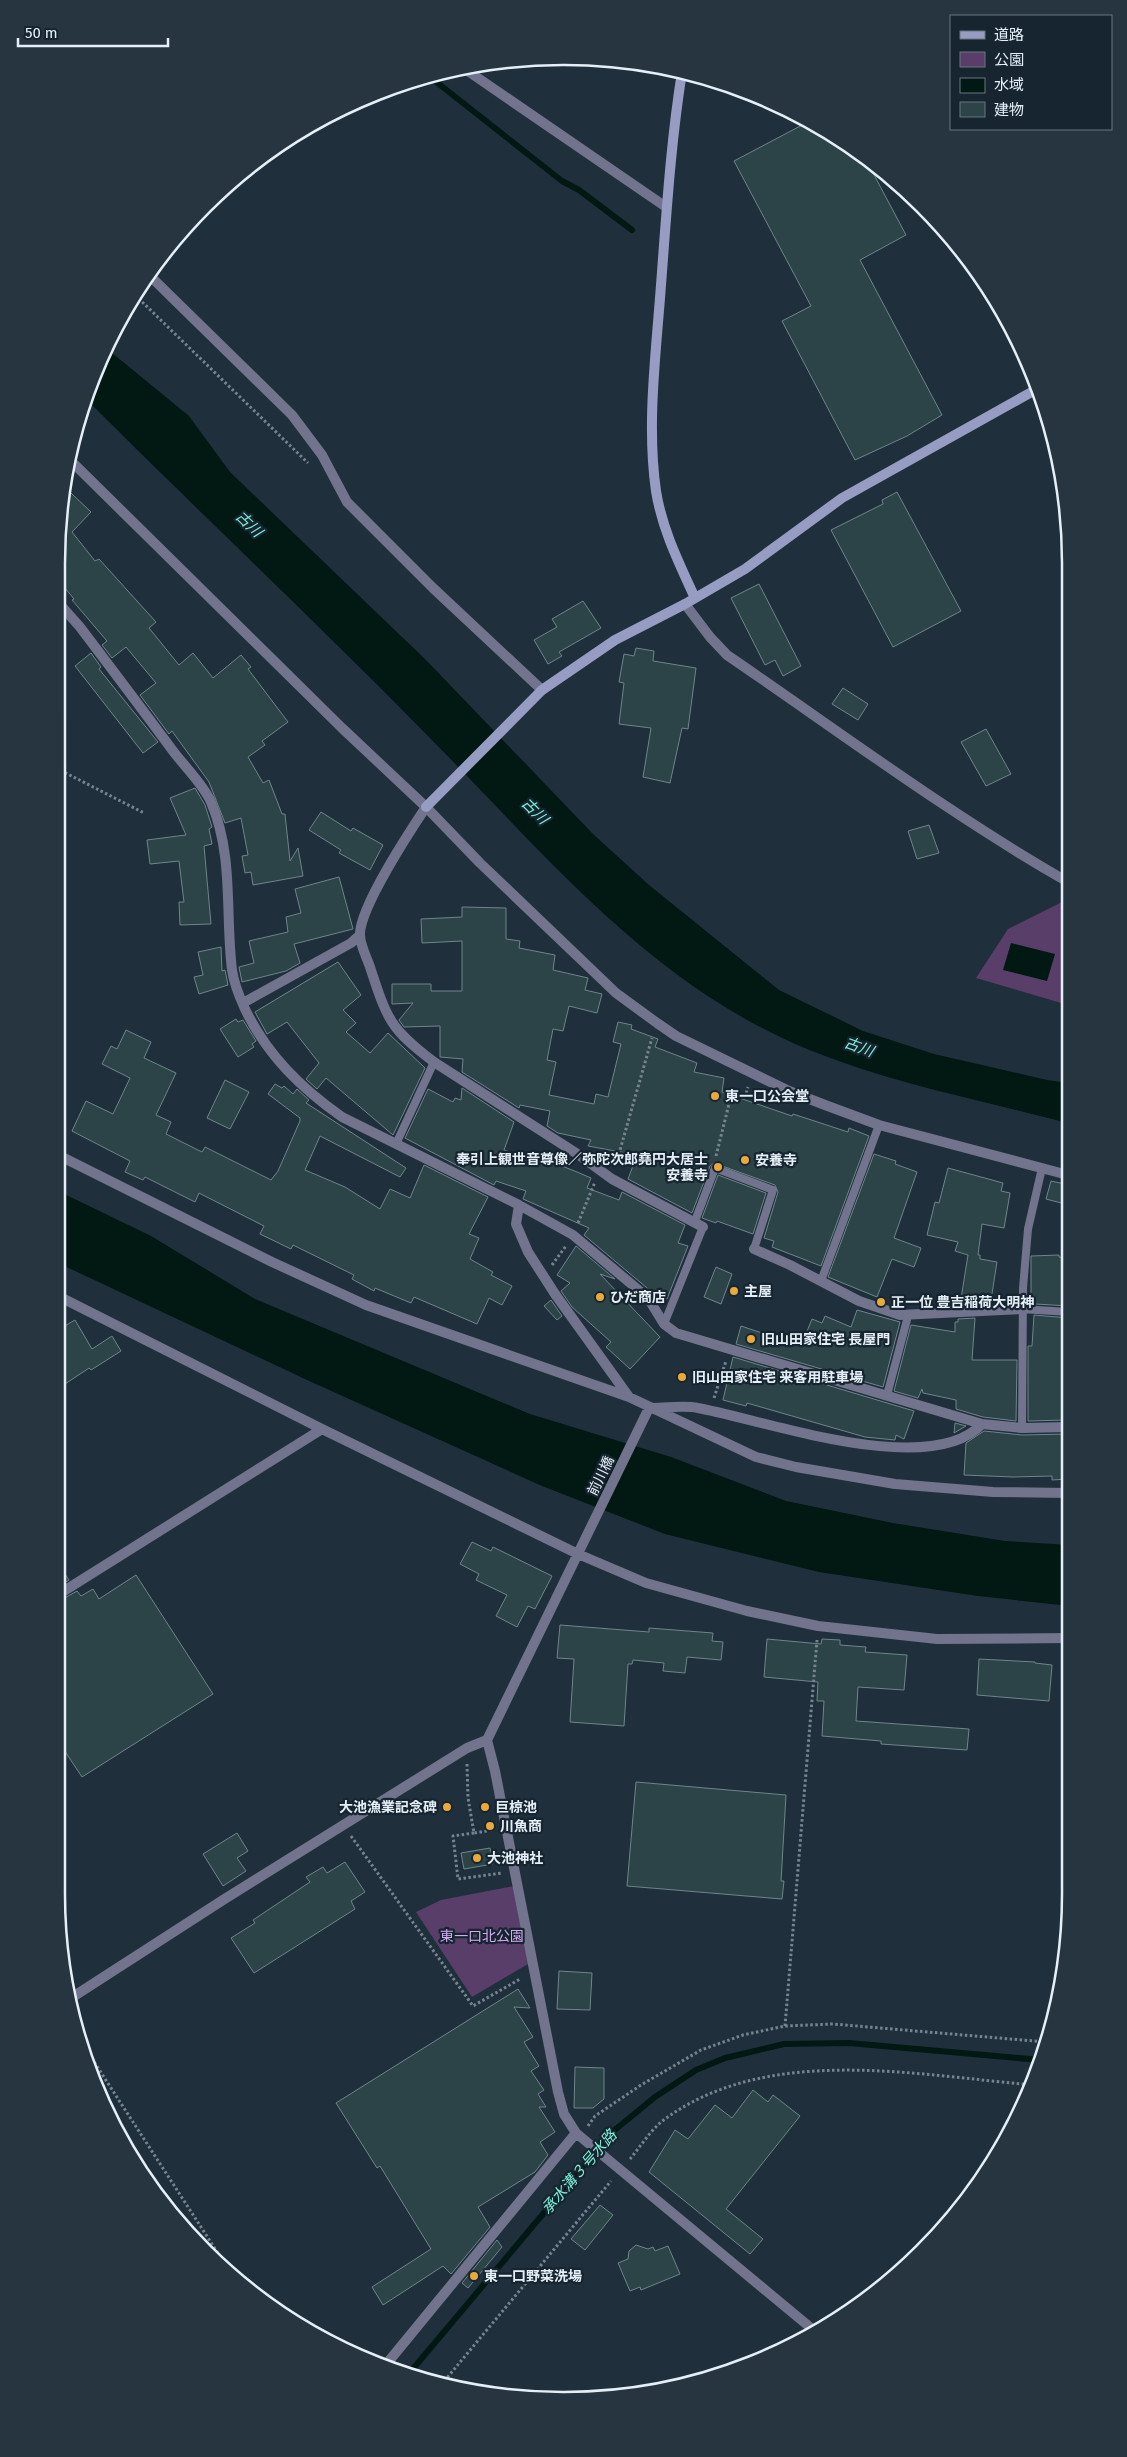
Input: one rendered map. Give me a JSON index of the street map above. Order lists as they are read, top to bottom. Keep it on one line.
{"streets":{"street":["前川橋"]},"water":["古川","承水溝３号水路"],"parks":["東一口北公園"],"places":["東一口公会堂","安養寺","奉引上観世音尊像／弥陀次郎堯円大居士 安養寺","主屋","ひだ商店","正一位 豊吉稲荷大明神","旧山田家住宅 長屋門","旧山田家住宅 来客用駐車場","大池漁業記念碑","巨椋池","川魚商","大池神社","東一口野菜洗場"],"legend":["道路","公園","水域","建物"],"scale_bar":"50 m"}
